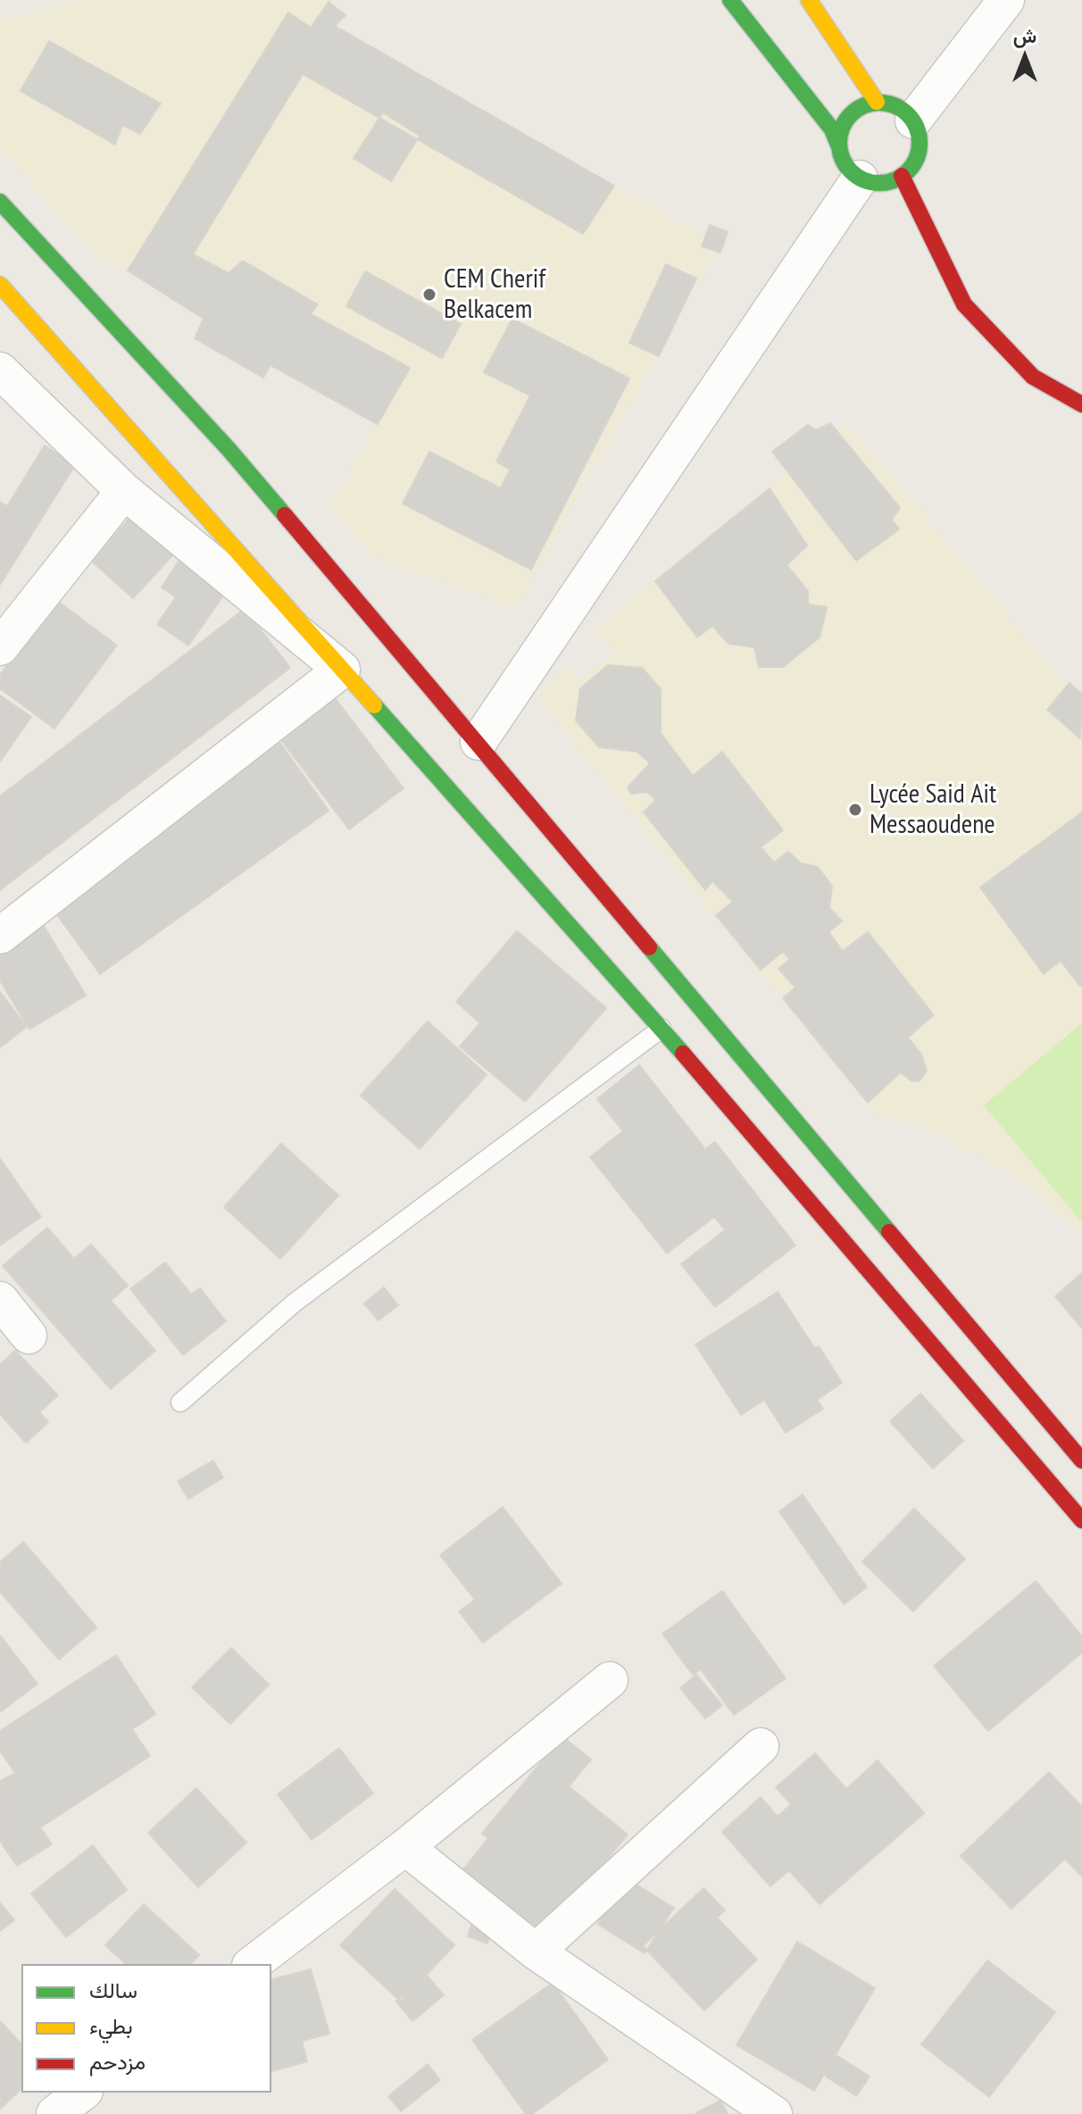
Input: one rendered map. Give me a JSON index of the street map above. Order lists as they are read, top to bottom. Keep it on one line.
{"places":["CEM Cherif Belkacem","Lycée Said Ait Messaoudene"],"legend":["سالك","بطيء","مزدحم"],"north":"top"}
